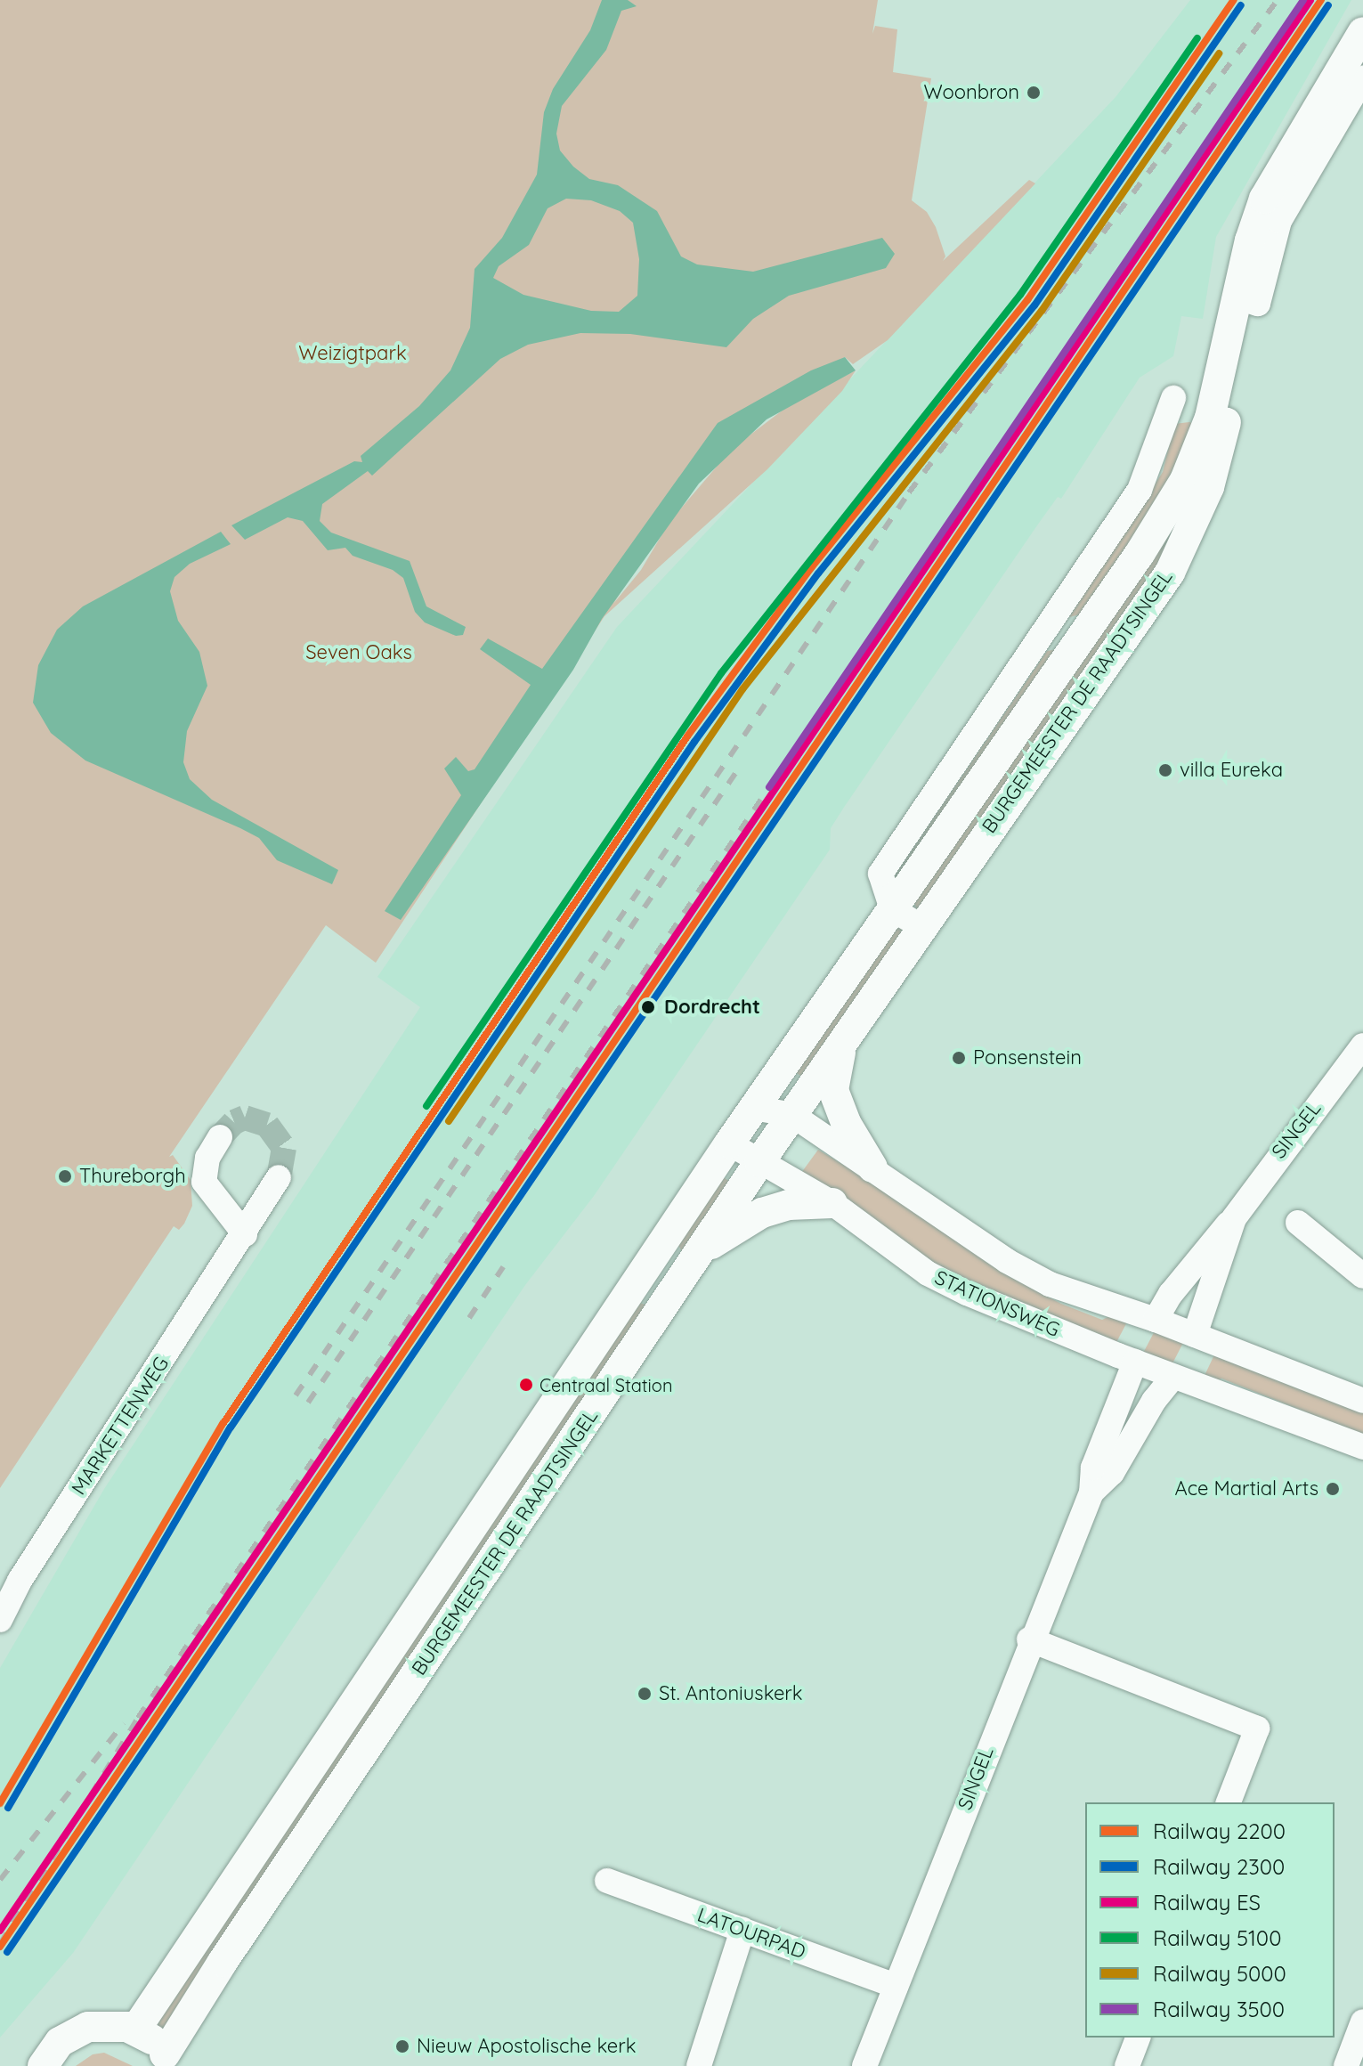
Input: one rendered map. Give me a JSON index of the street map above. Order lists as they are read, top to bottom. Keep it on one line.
{"streets":{"main road":["BURGEMEESTER DE RAADTSINGEL"],"street":["SINGEL","STATIONSWEG","MARKETTENWEG","LATOURPAD"]},"crossings":[["BURGEMEESTER DE RAADTSINGEL","STATIONSWEG"],["SINGEL","STATIONSWEG"],["SINGEL","LATOURPAD"]],"parks":["Weizigtpark","Seven Oaks"],"places":["Woonbron","villa Eureka","Dordrecht","Ponsenstein","Thureborgh","Centraal Station","Ace Martial Arts","St. Antoniuskerk","Nieuw Apostolische kerk"],"lines":["rail line 2200","rail line ES","rail line 3500","rail line 2300","rail line 5100","rail line 5000"],"legend":["Railway 2200","Railway 2300","Railway ES","Railway 5100","Railway 5000","Railway 3500"]}
